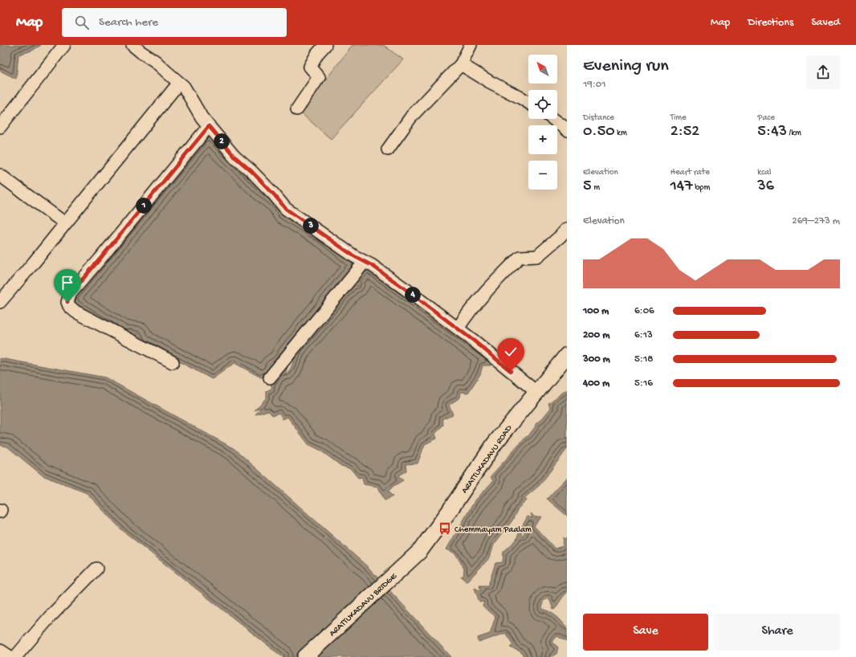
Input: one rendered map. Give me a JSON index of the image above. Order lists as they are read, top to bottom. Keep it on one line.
{"streets":{"main road":["ARATTUKADAVU ROAD","ARATTUKADAVU BRIDGE"]},"crossings":[["ARATTUKADAVU ROAD","ARATTUKADAVU BRIDGE"]],"places":{"bus stop":["Chemmayam Paalam"]},"north":"top left","page":{"header":"Map","search":"Search here","nav":["Map","Directions","Saved"],"heading":["Evening run","19:01"],"map_buttons":["+","−"],"stats":[["Distance","0.50 km"],["Time","2:52"],["Pace","5:43 /km"],["Elevation","5 m"],["Heart rate","147 bpm"],["kcal","36"]],"pins":["2","1","3","4"],"chart":["Elevation","269–273 m"],"list":[{"name":"100 m","note":"6:06"},{"name":"200 m","note":"6:13"},{"name":"300 m","note":"5:18"},{"name":"400 m","note":"5:16"}],"buttons":["Save","Share"]}}
